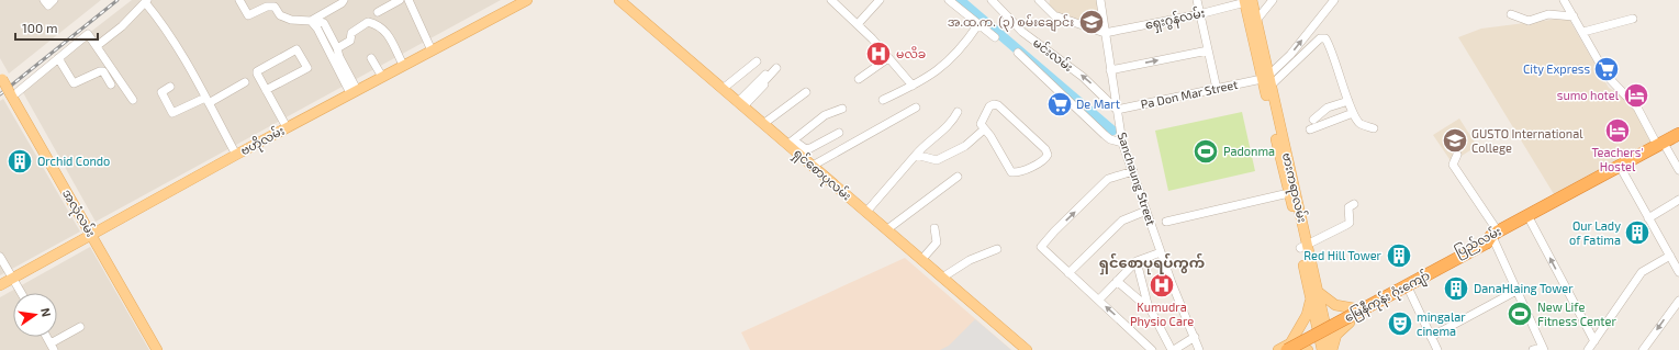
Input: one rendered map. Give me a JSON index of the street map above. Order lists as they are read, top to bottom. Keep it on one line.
{"streets":{"highway":["ပြည်လမ်း","မြေနီကုန်း ဂုံးကျော်"],"main road":["ဗဟိုလမ်း","ရှင်စောပုလမ်း","ဗားကရာလမ်း","အလုံလမ်း"],"street":["ရှေးဂွန်လမ်း","မင်းလမ်း","Pa Don Mar Street","Sanchaung Street"]},"crossings":[["ရှေးဂွန်လမ်း","Sanchaung Street"],["ရှေးဂွန်လမ်း","ဗားကရာလမ်း"],["မင်းလမ်း","Pa Don Mar Street"],["မင်းလမ်း","Sanchaung Street"],["Pa Don Mar Street","Sanchaung Street"],["Pa Don Mar Street","ဗားကရာလမ်း"],["ဗဟိုလမ်း","အလုံလမ်း"],["ဗားကရာလမ်း","ပြည်လမ်း"],["ပြည်လမ်း","မြေနီကုန်း ဂုံးကျော်"]],"districts":["ရှင်စောပုရပ်ကွက်"],"places":{"school or university":["အ.ထ.က. (၃) စမ်းချောင်း","GUSTO International College"],"hospital":["မလိခ","Kumudra Physio Care"],"supermarket":["City Express","De Mart"],"hotel":["sumo hotel","Teachers' Hostel"],"sports":["Padonma","New Life Fitness Center"],"building":["Orchid Condo","Our Lady of Fatima","Red Hill Tower","DanaHlaing Tower"],"theatre":["mingalar cinema"]},"scale_bar":"100 m","north":"right"}
